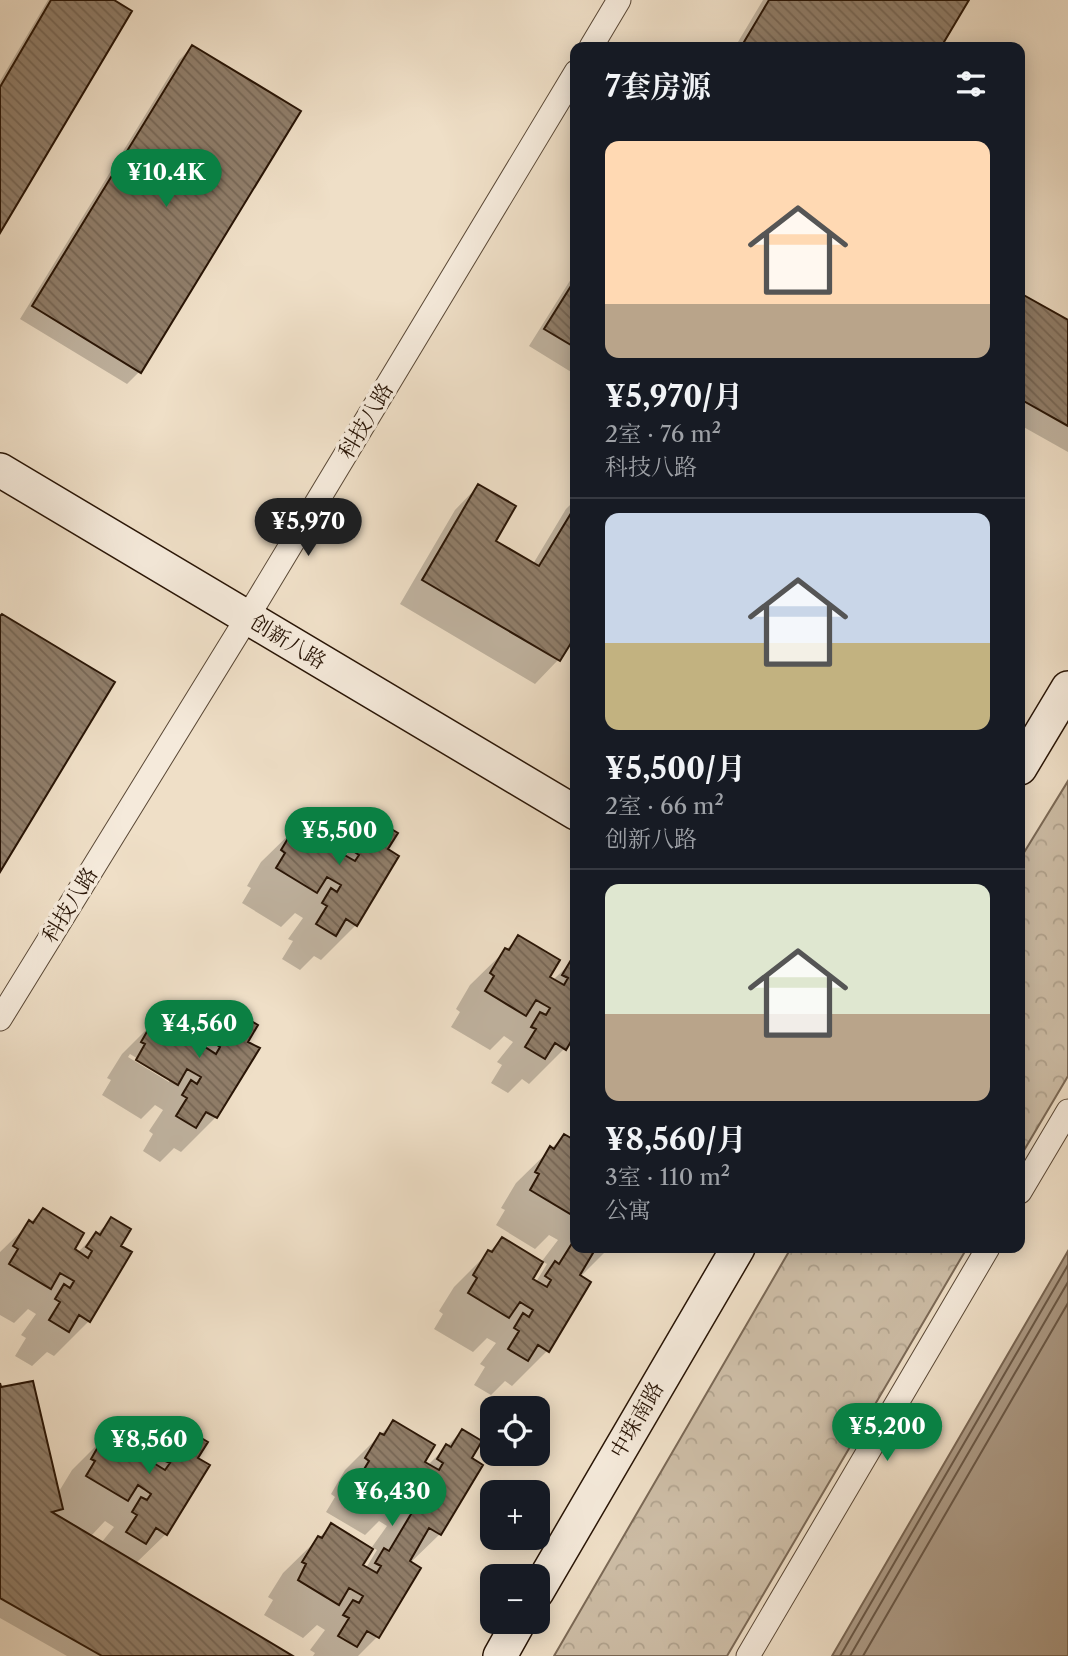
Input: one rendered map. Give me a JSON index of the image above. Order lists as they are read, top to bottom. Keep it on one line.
{"streets":{"street":["科技八路","创新八路","中珠南路"]},"crossings":[["科技八路","创新八路"]],"page":{"heading":"7套房源","list":[{"name":"¥5,970/月","note":"2室 · 76 m² · 科技八路"},{"name":"¥5,500/月","note":"2室 · 66 m² · 创新八路"},{"name":"¥8,560/月","note":"3室 · 110 m² · 公寓"}],"price":["¥10.4K","¥5,970","¥5,500","¥4,560","¥5,200","¥8,560","¥6,430"],"map_buttons":["+","−"]}}
